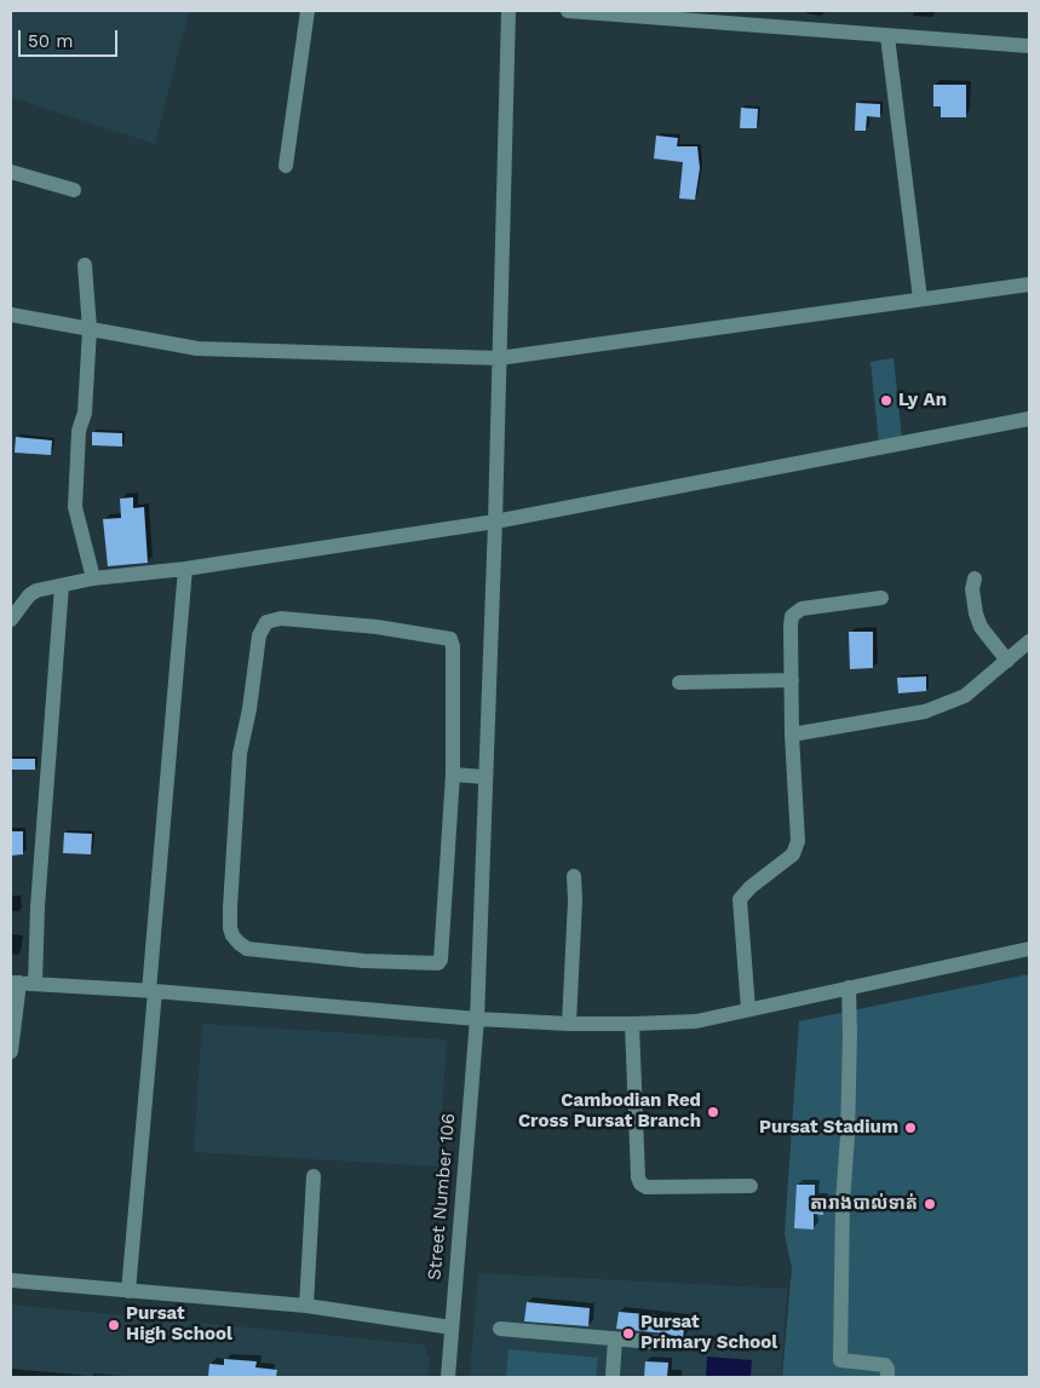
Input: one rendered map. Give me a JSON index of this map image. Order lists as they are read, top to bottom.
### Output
{
  "streets": {
    "street": ["Street Number 106"]
  },
  "places": [
    "Ly An",
    "Cambodian Red Cross Pursat Branch",
    "Pursat Stadium",
    "តារាងបាល់ទាត់",
    "Pursat High School",
    "Pursat Primary School"
  ],
  "scale_bar": "50 m"
}
